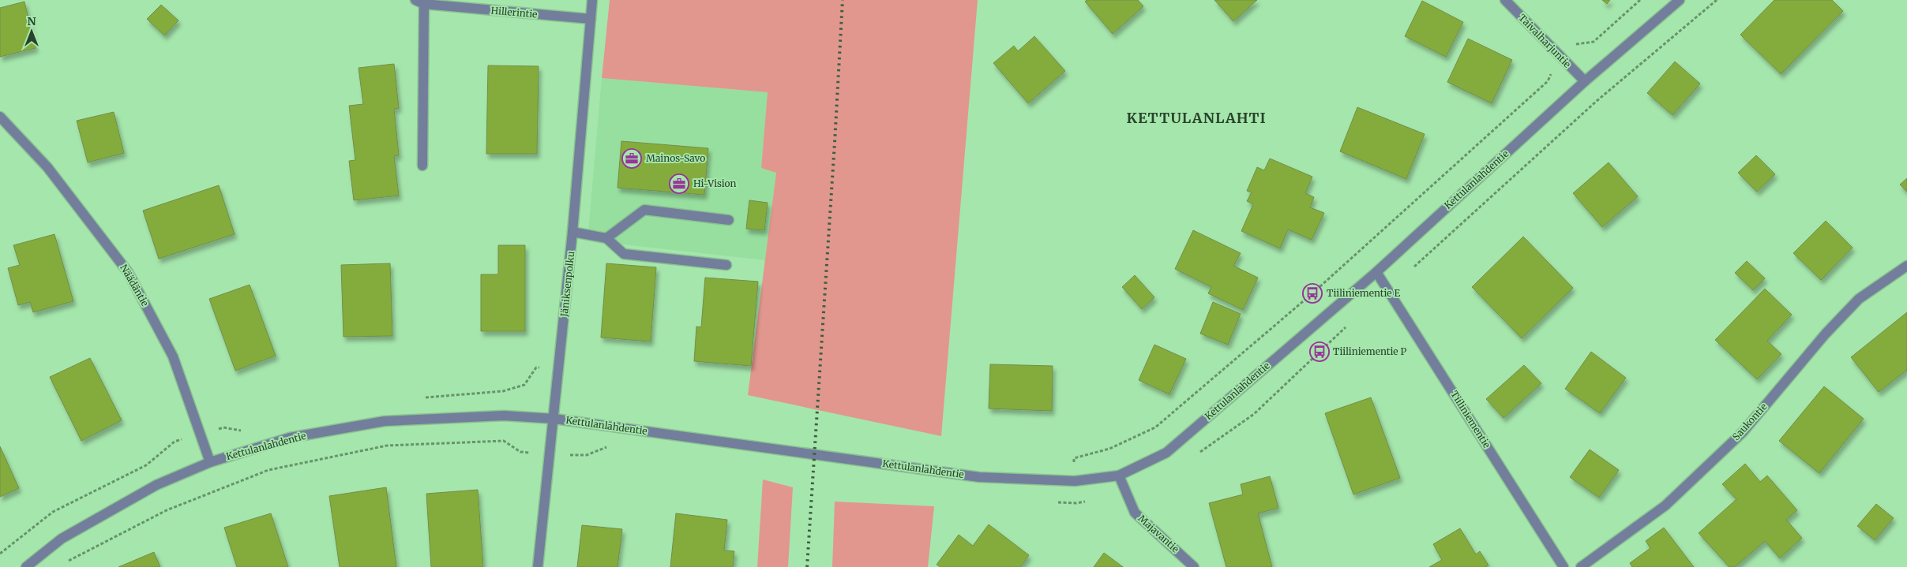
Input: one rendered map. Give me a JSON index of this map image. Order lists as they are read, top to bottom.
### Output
{
  "streets": {
    "street": [
      "Hillerintie",
      "Taivalharjuntie",
      "Kettulanlahdentie",
      "Jäniksenpolku",
      "Näädäntie",
      "Tiiliniementie",
      "Saukontie",
      "Majavantie"
    ]
  },
  "crossings": [
    ["Hillerintie", "Jäniksenpolku"],
    ["Taivalharjuntie", "Kettulanlahdentie"],
    ["Kettulanlahdentie", "Jäniksenpolku"],
    ["Kettulanlahdentie", "Näädäntie"],
    ["Kettulanlahdentie", "Tiiliniementie"],
    ["Kettulanlahdentie", "Majavantie"]
  ],
  "districts": ["KETTULANLAHTI"],
  "places": {
    "office": ["Mainos-Savo", "Hi-Vision"],
    "bus stop": ["Tiiliniementie E", "Tiiliniementie P"]
  },
  "north": "top"
}
